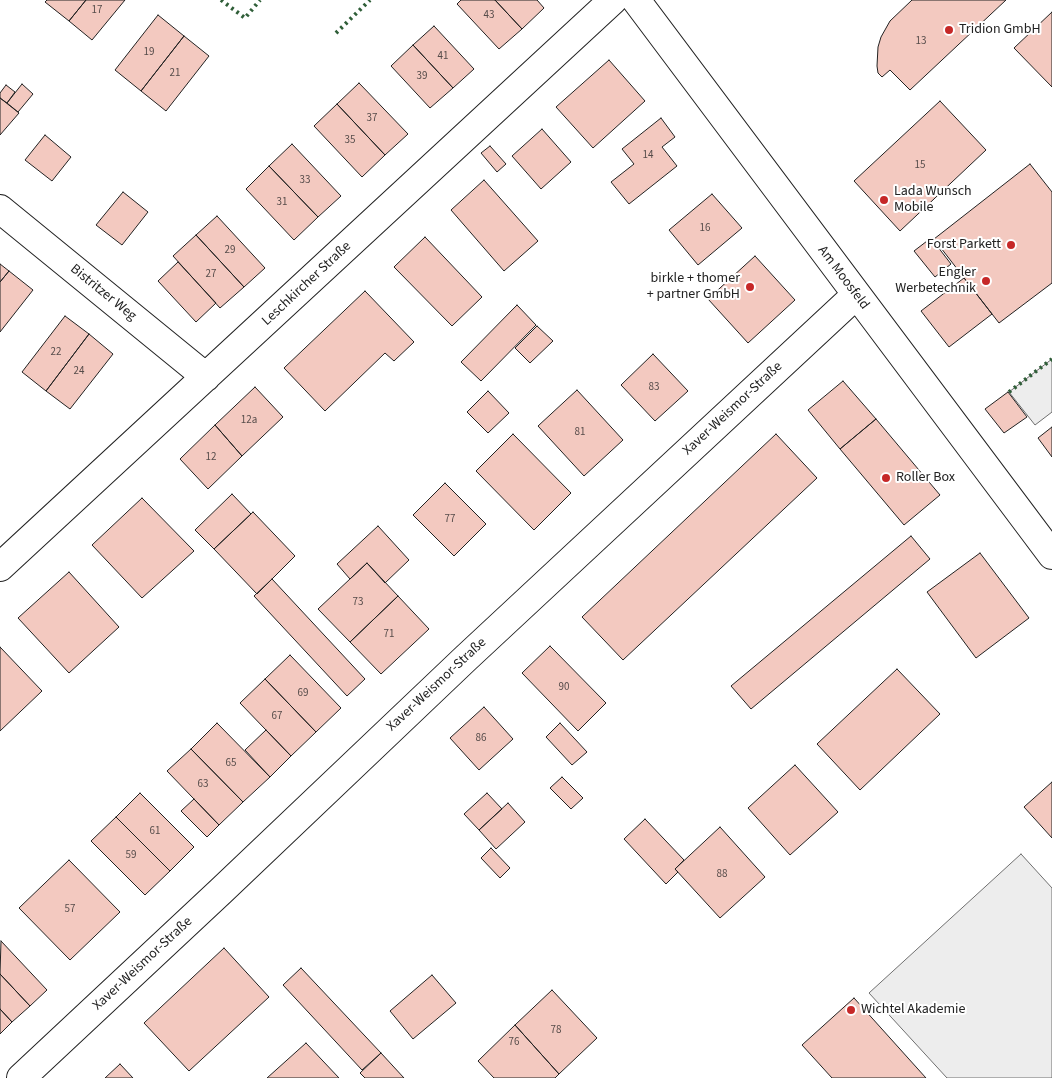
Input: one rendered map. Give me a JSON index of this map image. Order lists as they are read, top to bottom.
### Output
{
  "streets": {
    "street": [
      "Am Moosfeld",
      "Leschkircher Straße",
      "Bistritzer Weg",
      "Xaver-Weismor-Straße"
    ]
  },
  "crossings": [
    ["Am Moosfeld", "Xaver-Weismor-Straße"],
    ["Leschkircher Straße", "Bistritzer Weg"]
  ],
  "places": [
    "Tridion GmbH",
    "Lada Wunsch Mobile",
    "Forst Parkett",
    "Engler Werbetechnik",
    "birkle + thomer + partner GmbH",
    "Roller Box",
    "Wichtel Akademie"
  ],
  "house_numbers": [
    "17",
    "43",
    "13",
    "19",
    "41",
    "21",
    "39",
    "37",
    "35",
    "14",
    "15",
    "33",
    "31",
    "16",
    "29",
    "27",
    "22",
    "24",
    "83",
    "12a",
    "81",
    "12",
    "77",
    "73",
    "71",
    "90",
    "69",
    "67",
    "86",
    "65",
    "63",
    "61",
    "59",
    "88",
    "57",
    "78",
    "76"
  ]
}
